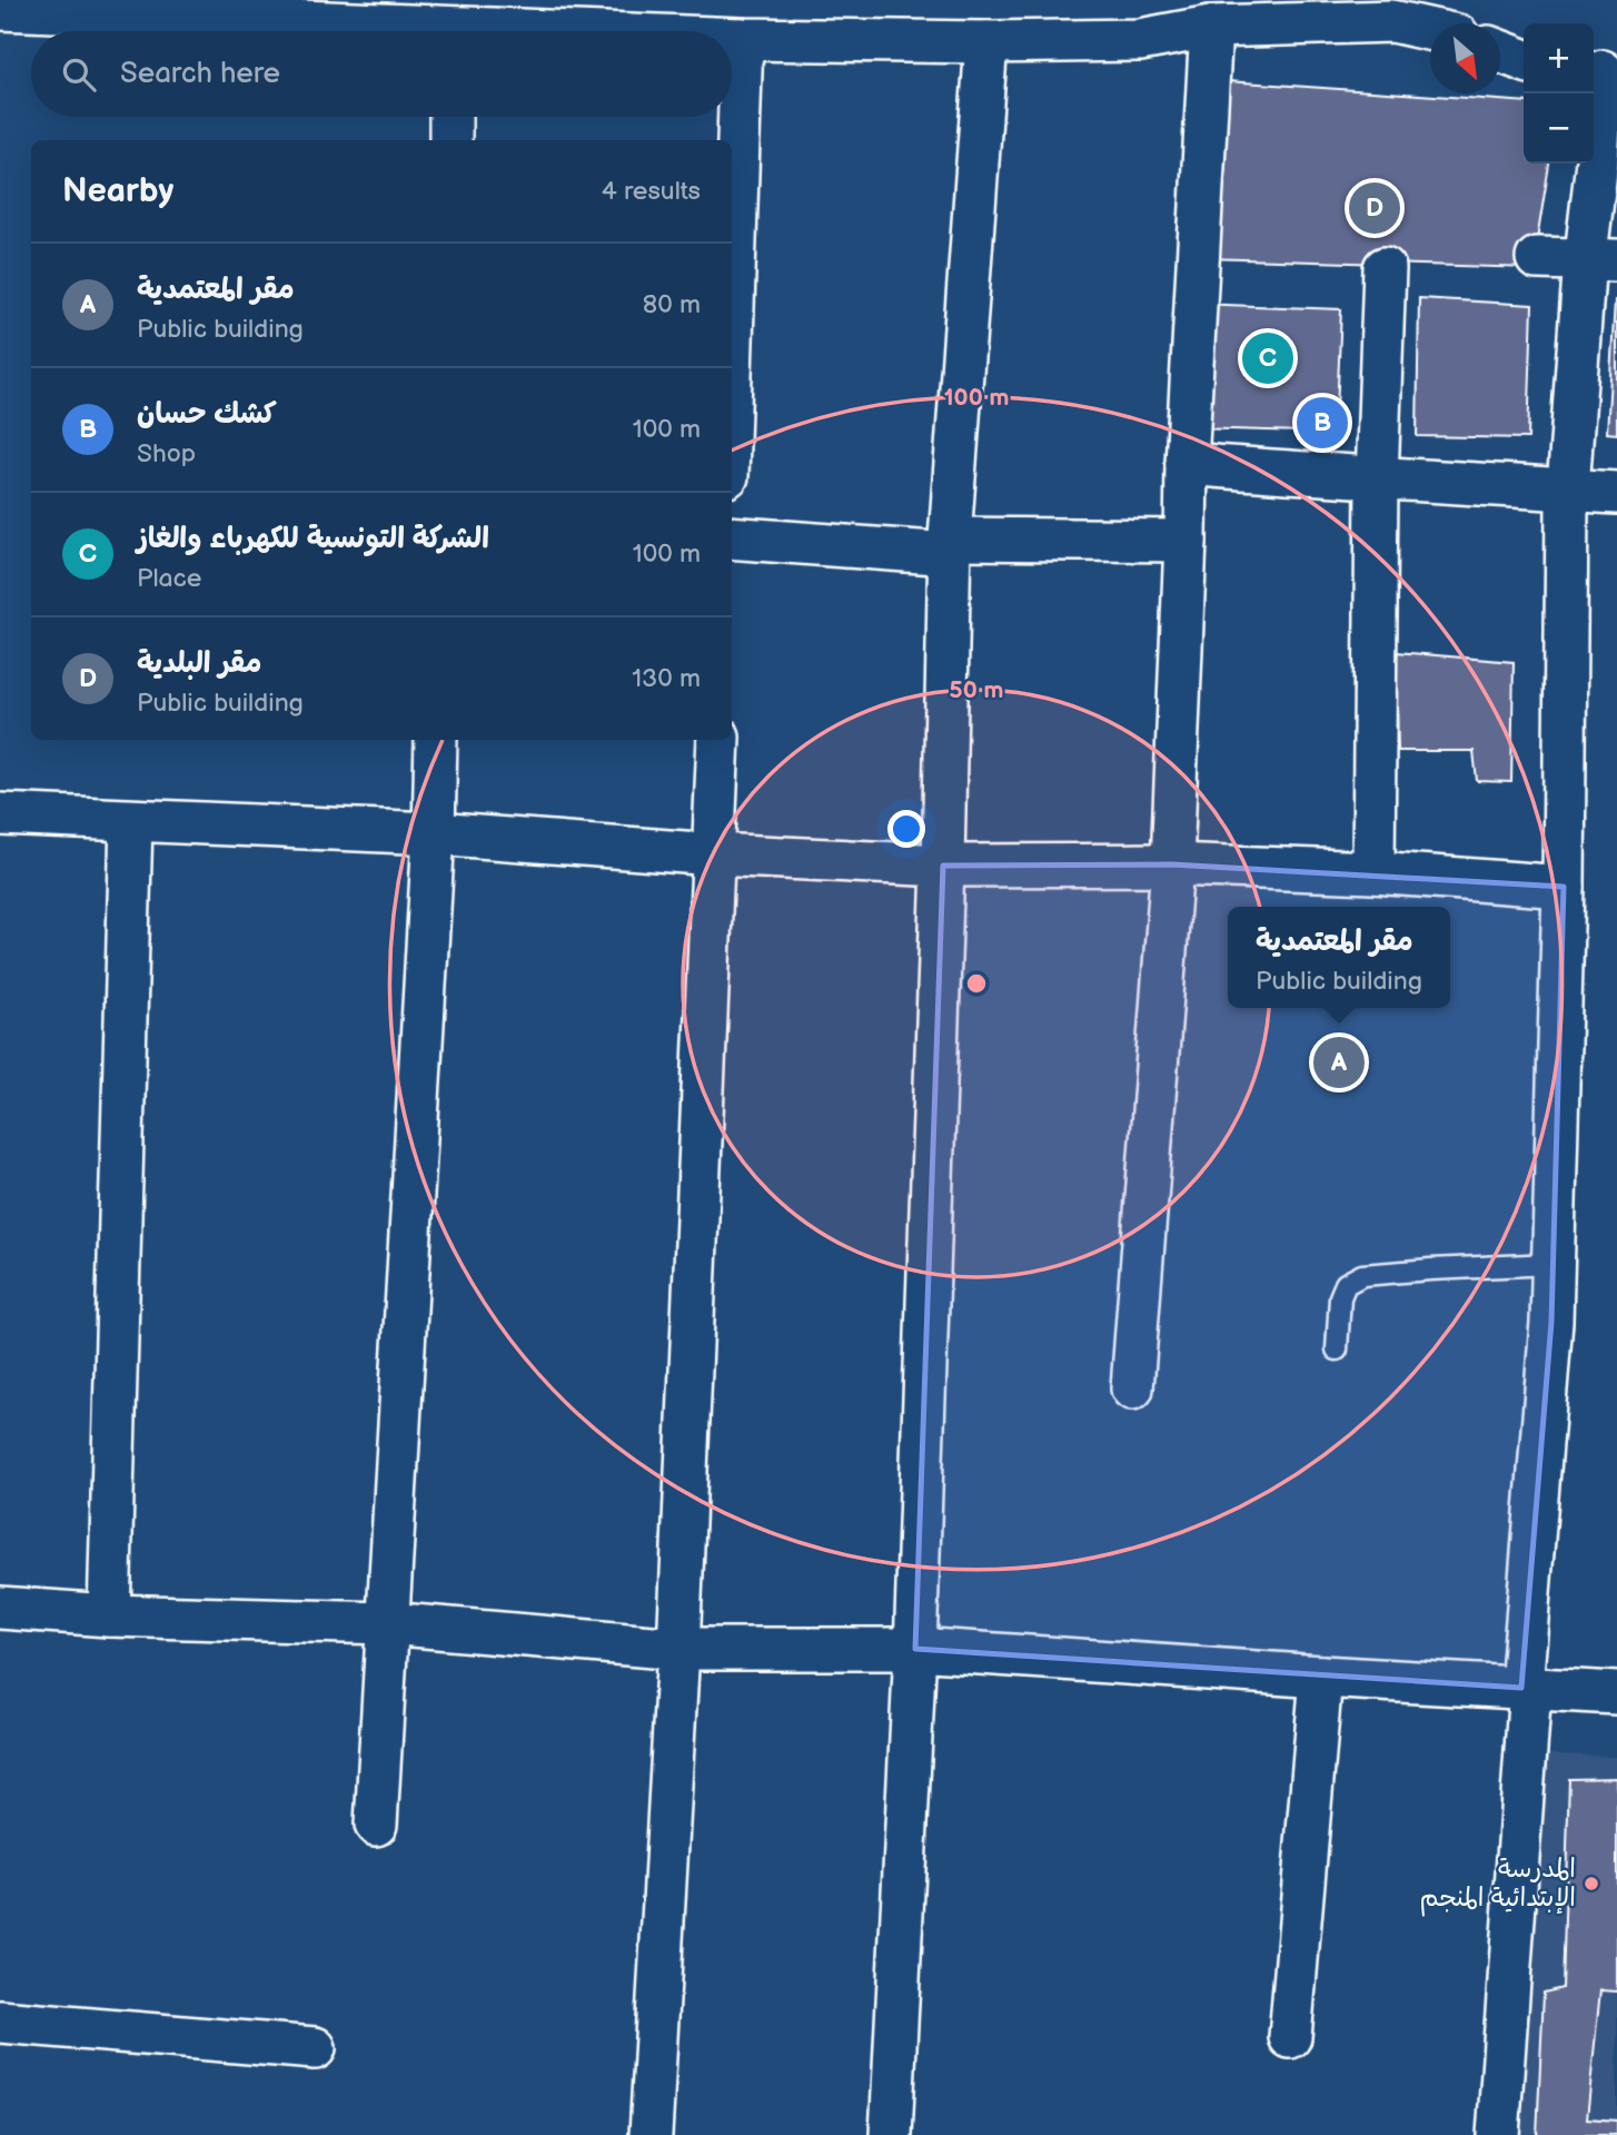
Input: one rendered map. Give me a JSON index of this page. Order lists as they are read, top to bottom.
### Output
{
  "places": ["المدرسة الإبتدائية المنجم"],
  "north": "bottom right",
  "page": {
    "map_buttons": ["+", "−"],
    "search": "Search here",
    "heading": ["Nearby", "4 results"],
    "pins": [
      "D",
      "C",
      "B",
      "A"
    ],
    "list": [
      {
        "mark": "A",
        "name": "مقر المعتمدية",
        "note": "Public building",
        "value": "80 m"
      },
      {
        "mark": "B",
        "name": "كشك حسان",
        "note": "Shop",
        "value": "100 m"
      },
      {
        "mark": "C",
        "name": "الشركة التونسية للكهرباء والغاز",
        "note": "Place",
        "value": "100 m"
      },
      {
        "mark": "D",
        "name": "مقر البلدية",
        "note": "Public building",
        "value": "130 m"
      }
    ],
    "popup": ["مقر المعتمدية", "Public building"]
  },
  "rings": ["100 m", "50 m"]
}
